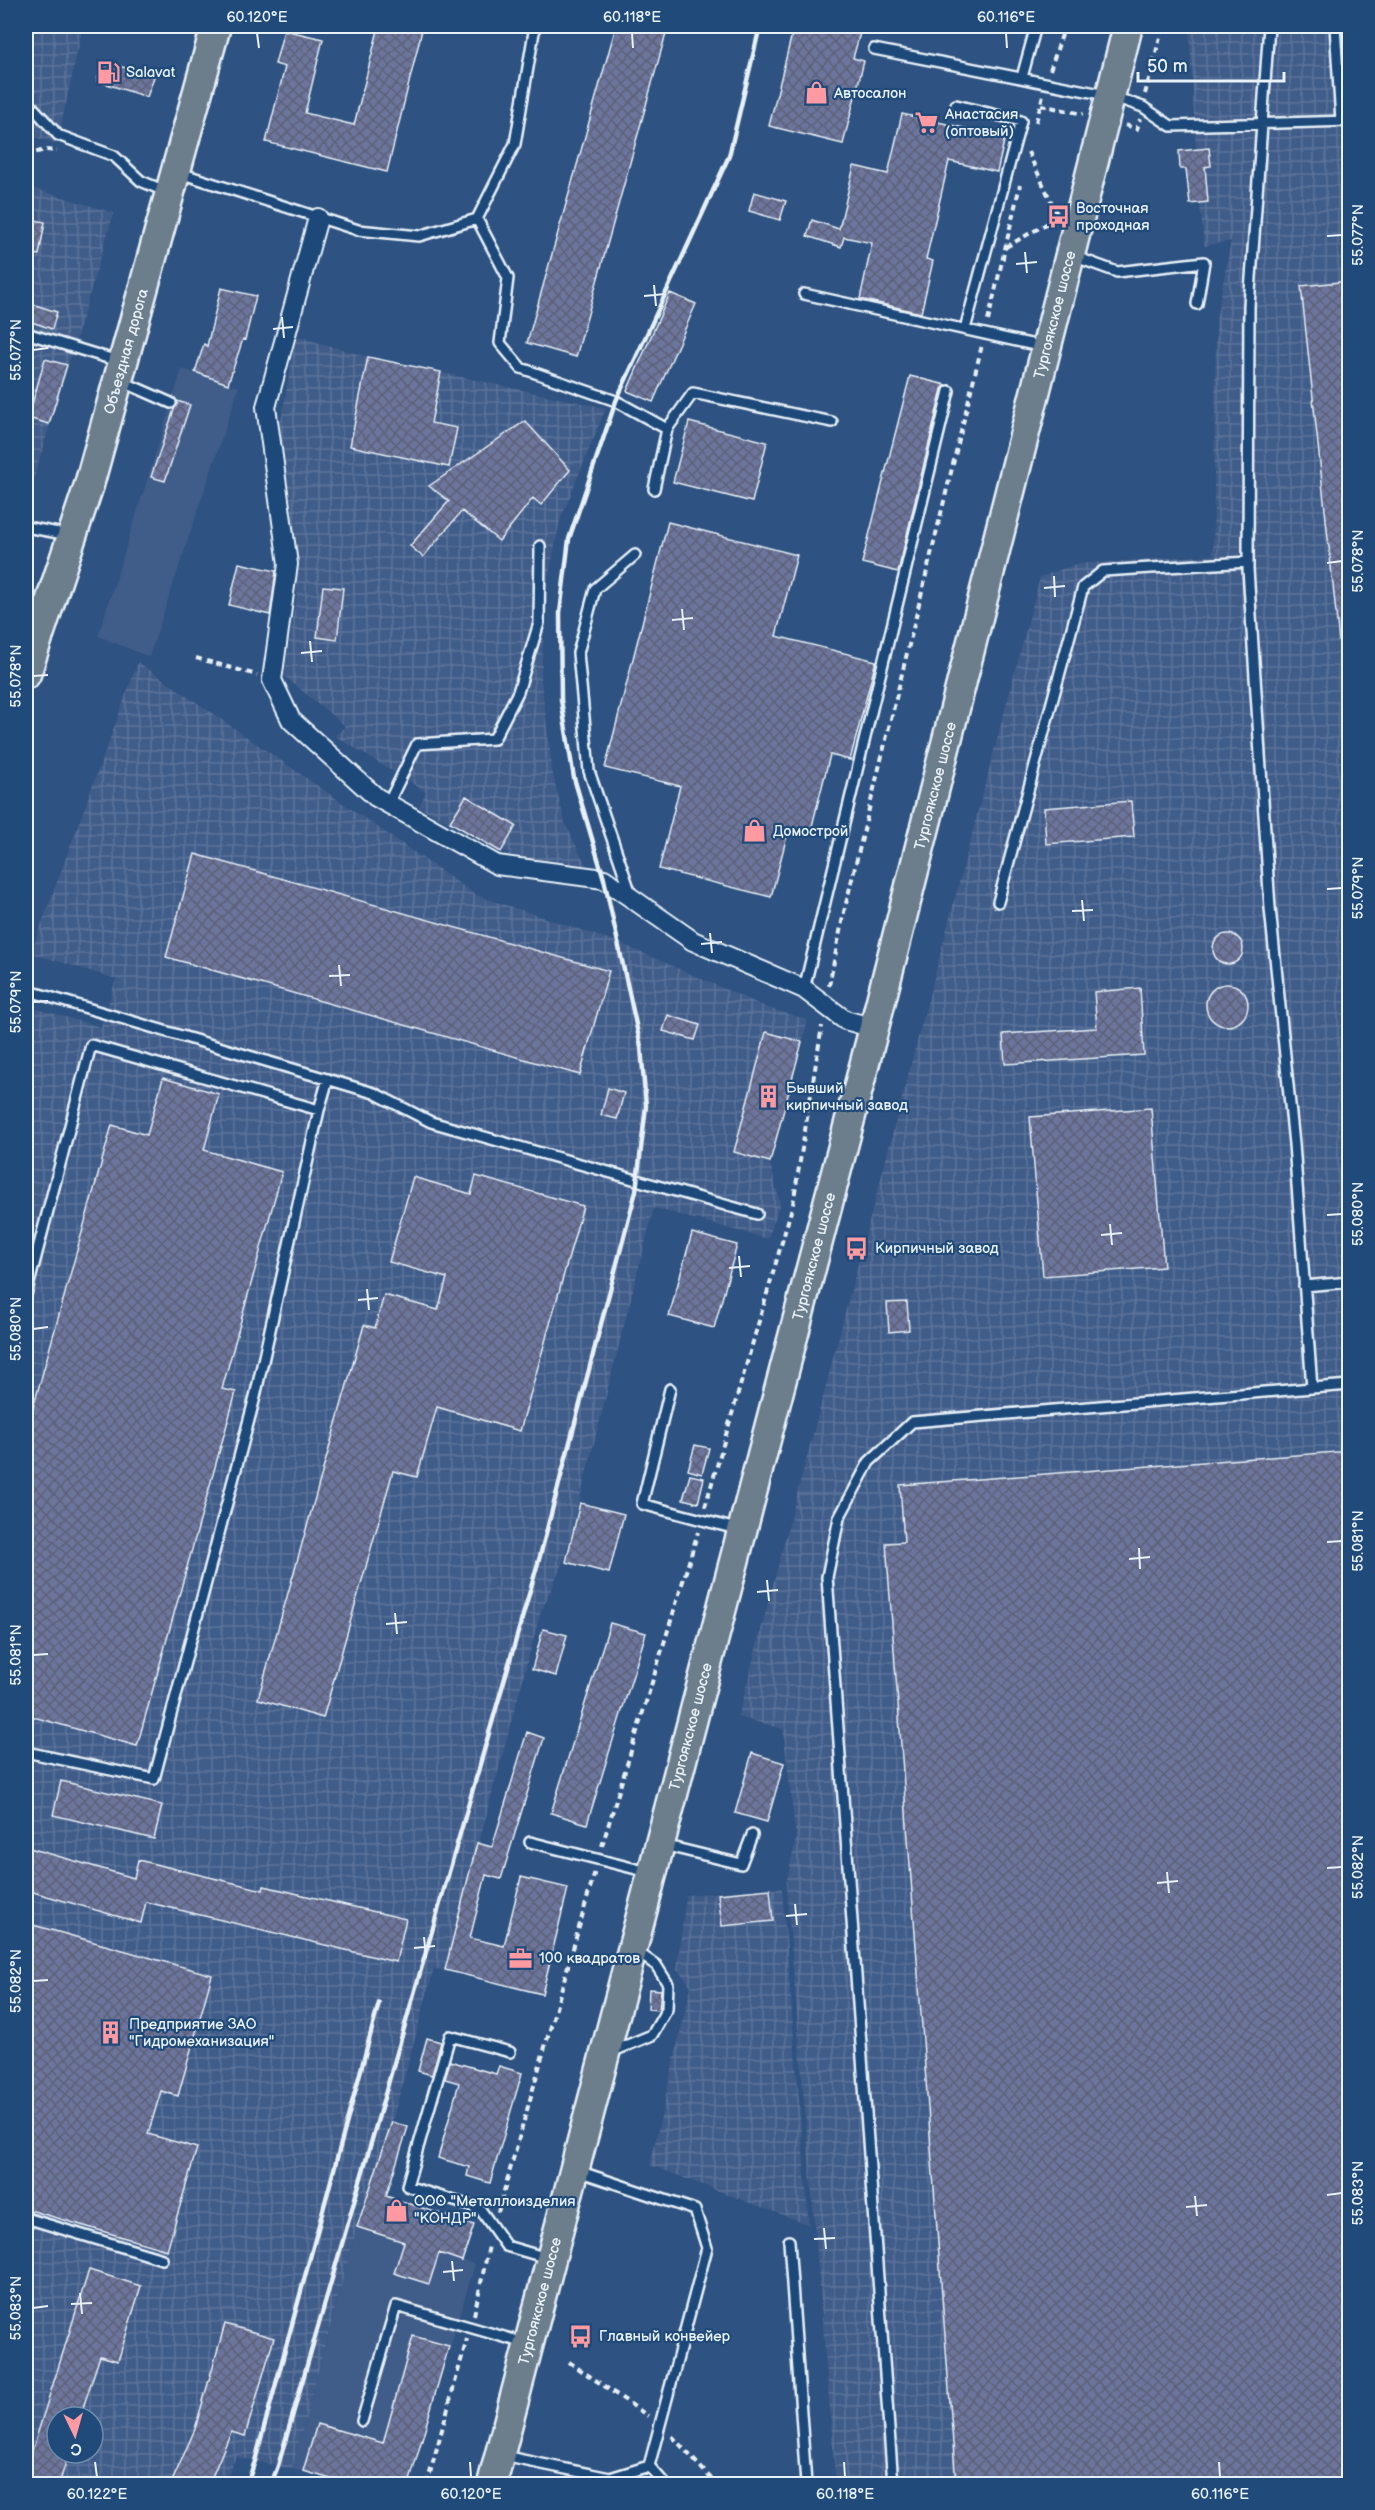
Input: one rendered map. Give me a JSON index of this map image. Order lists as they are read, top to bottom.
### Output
{
  "streets": {
    "main road": ["Тургоякское шоссе", "Объездная дорога"]
  },
  "places": {
    "fuel station": ["Salavat"],
    "shop": ["Автосалон", "Домострой", "ООО \"Металлоизделия \"КОНДР\""],
    "supermarket": ["Анастасия (оптовый)"],
    "bus stop": ["Восточная проходная", "Кирпичный завод", "Главный конвейер"],
    "building": ["Бывший кирпичный завод", "Предприятие ЗАО \"Гидромеханизация\""],
    "office": ["100 квадратов"]
  },
  "scale_bar": "50 m",
  "north": "bottom",
  "coordinates": [
    "60.120°E",
    "60.118°E",
    "60.116°E",
    "55.077°N",
    "55.078°N",
    "55.079°N",
    "55.080°N",
    "55.081°N",
    "55.082°N",
    "55.083°N",
    "60.122°E"
  ]
}
